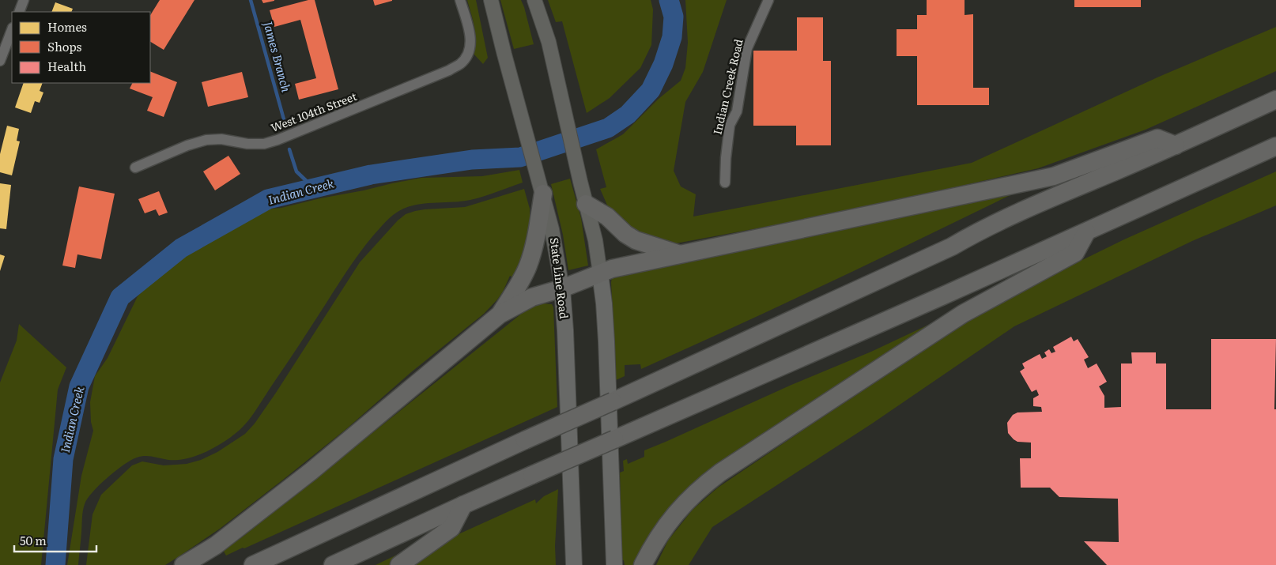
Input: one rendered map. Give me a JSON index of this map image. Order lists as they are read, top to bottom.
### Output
{
  "streets": {
    "main road": ["State Line Road"],
    "street": ["Indian Creek Road", "West 104th Street"]
  },
  "water": ["James Branch", "Indian Creek"],
  "legend": ["Homes", "Shops", "Health"],
  "scale_bar": "50 m"
}
